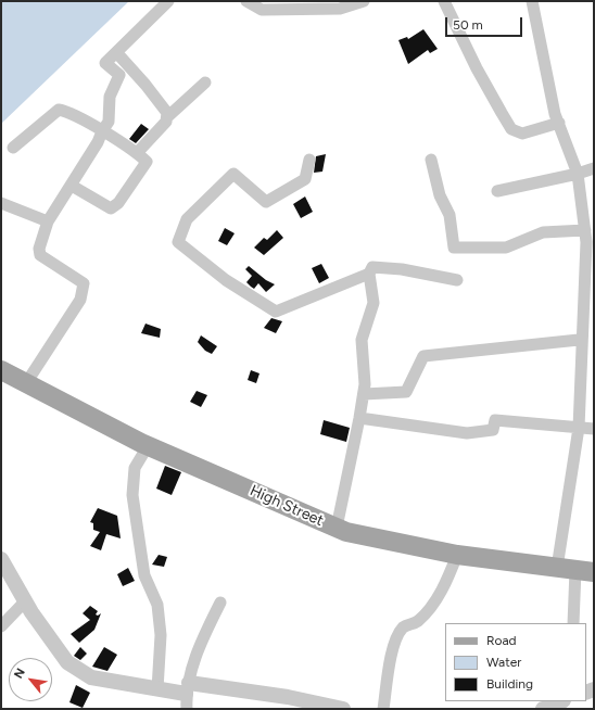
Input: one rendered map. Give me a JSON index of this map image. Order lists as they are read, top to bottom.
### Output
{
  "streets": {
    "main road": ["High Street"]
  },
  "legend": ["Road", "Water", "Building"],
  "scale_bar": "50 m",
  "north": "top left"
}
